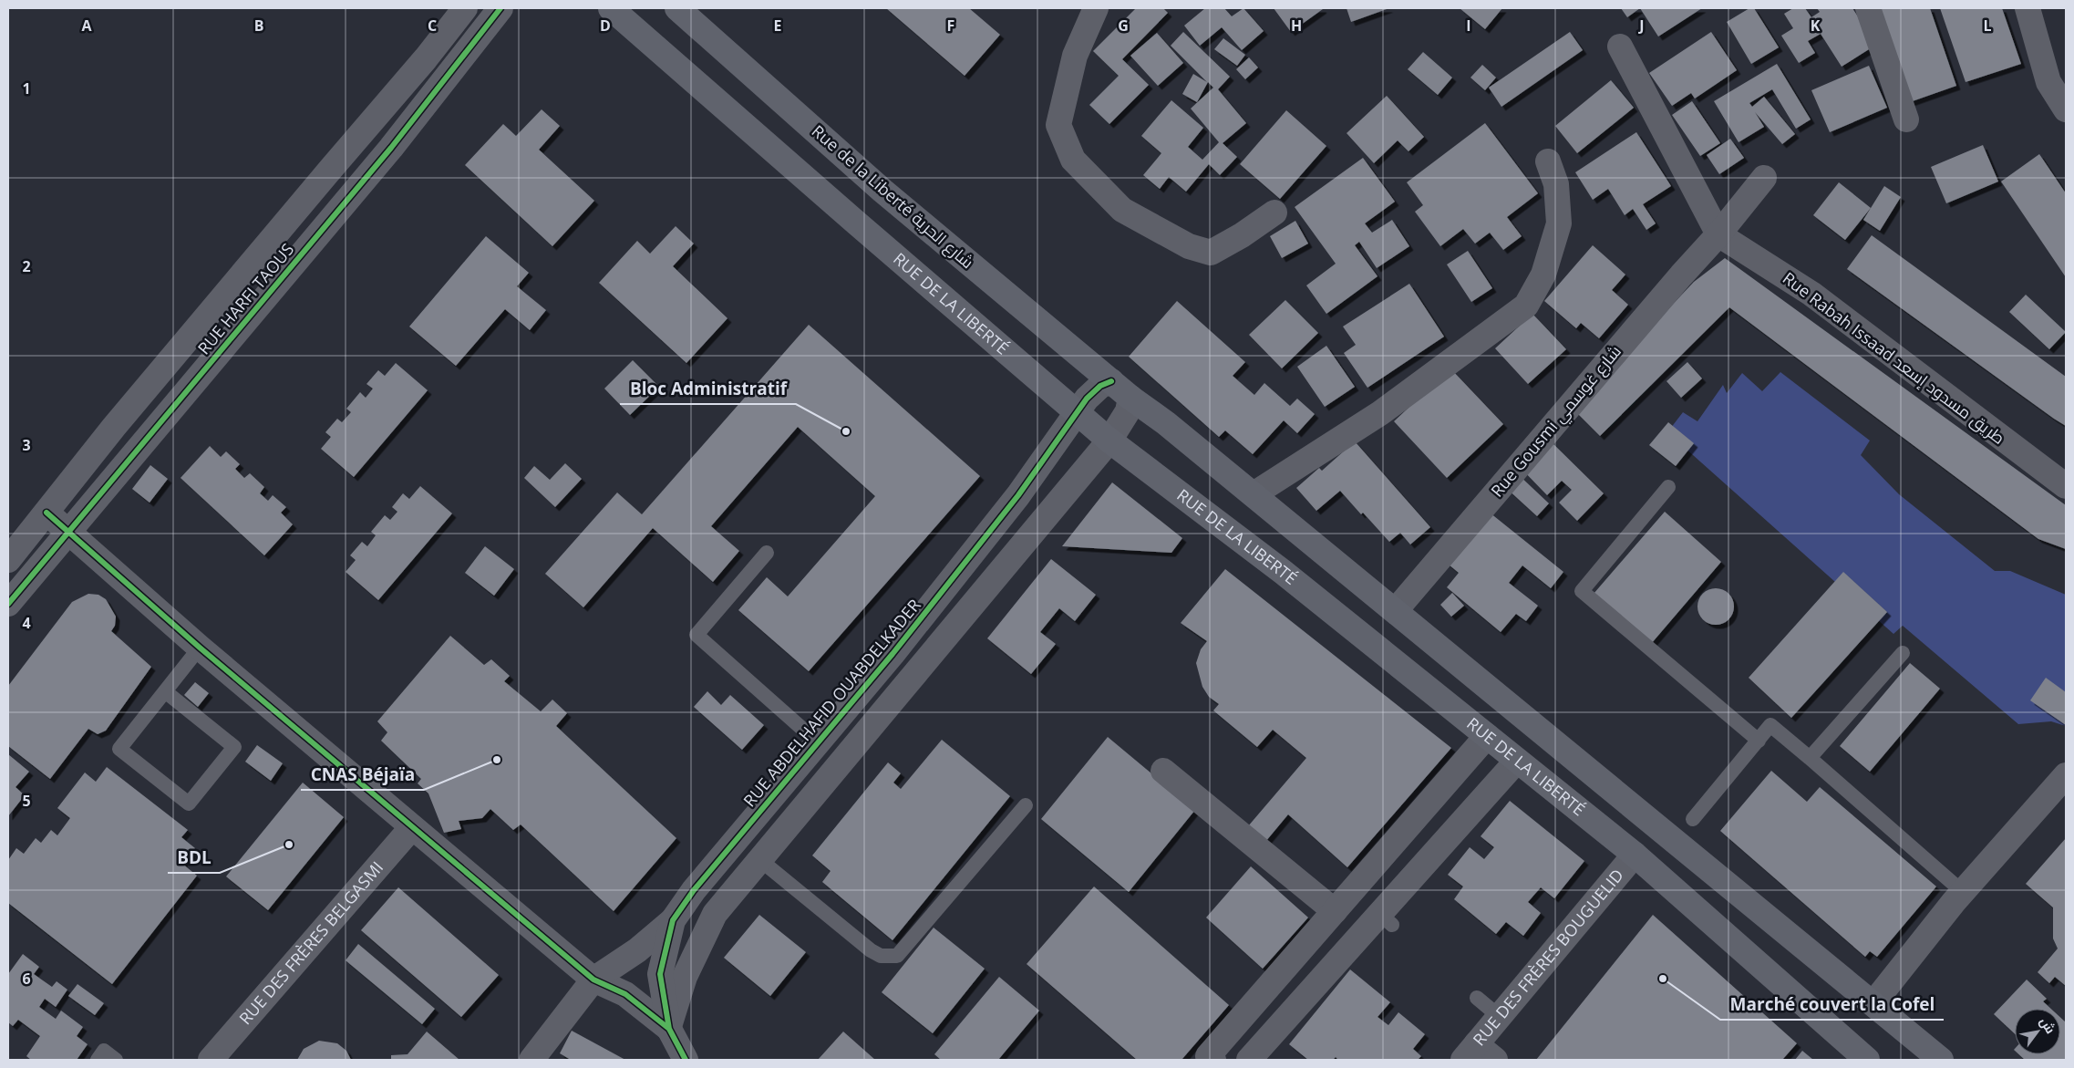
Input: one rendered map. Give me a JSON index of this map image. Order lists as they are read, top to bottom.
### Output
{
  "streets": {
    "main road": ["Rue de la Liberté شارع الحرية", "RUE DE LA LIBERTÉ"],
    "street": [
      "RUE HARFI TAOUS",
      "Rue Rabah Issaad طريق مسدود إسعد",
      "Rue Gousmi شارع غوسمي",
      "RUE ABDELHAFID OUABDELKADER",
      "RUE DES FRÈRES BELGASMI",
      "RUE DES FRÈRES BOUGUELID"
    ]
  },
  "crossings": [
    ["Rue de la Liberté شارع الحرية", "RUE ABDELHAFID OUABDELKADER"],
    ["RUE DE LA LIBERTÉ", "RUE ABDELHAFID OUABDELKADER"],
    ["RUE DE LA LIBERTÉ", "RUE DES FRÈRES BOUGUELID"],
    ["Rue Rabah Issaad طريق مسدود إسعد", "Rue Gousmi شارع غوسمي"]
  ],
  "places": [
    "Bloc Administratif",
    "CNAS Béjaïa",
    "BDL",
    "Marché couvert la Cofel"
  ],
  "north": "top right",
  "grid": {
    "columns": [
      "A",
      "B",
      "C",
      "D",
      "E",
      "F",
      "G",
      "H",
      "I",
      "J",
      "K",
      "L"
    ],
    "rows": [
      "1",
      "2",
      "3",
      "4",
      "5",
      "6"
    ]
  }
}
